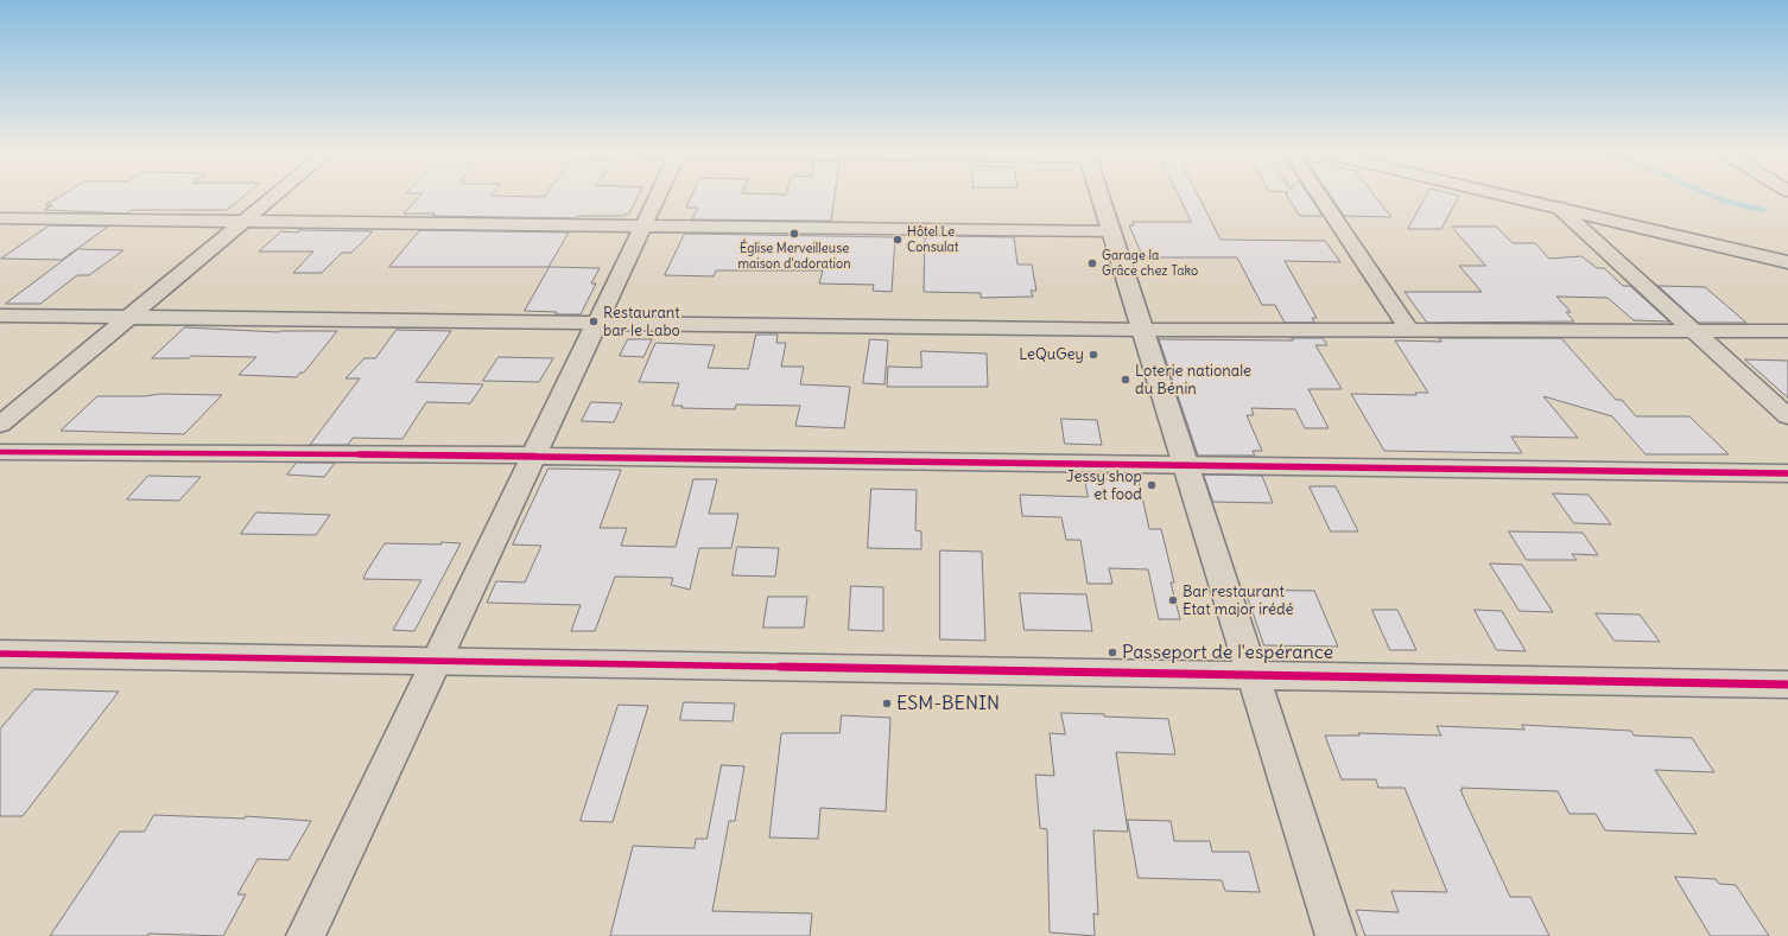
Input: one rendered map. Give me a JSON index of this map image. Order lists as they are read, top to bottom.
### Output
{
  "places": [
    "Église Merveilleuse maison d'adoration",
    "Hôtel Le Consulat",
    "Garage la Grâce chez Tako",
    "Restaurant bar le Labo",
    "LeQuGey",
    "Loterie nationale du Bénin",
    "Jessy shop et food",
    "Bar restaurant Etat major irédé",
    "Passeport de l'espérance",
    "ESM-BENIN"
  ]
}
